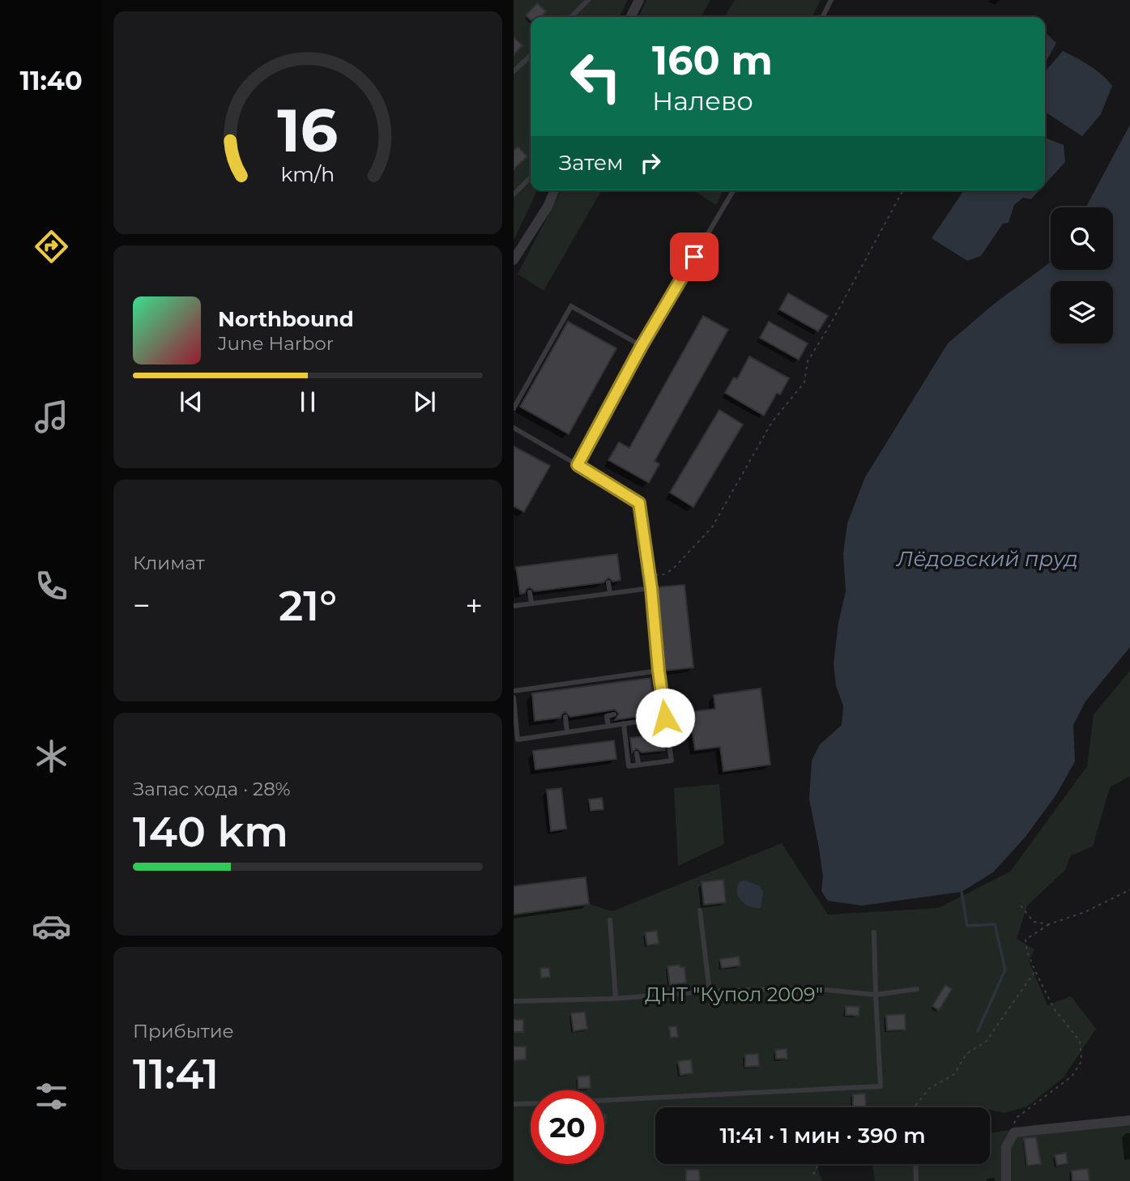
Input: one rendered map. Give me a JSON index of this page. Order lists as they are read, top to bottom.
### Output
{
  "water": ["Лёдовский пруд"],
  "parks": ["ДНТ \"Купол 2009\""],
  "page": {
    "tabs": "11:40",
    "turn": ["160 m", "Налево"],
    "then": "Затем",
    "song": ["Northbound", "June Harbor"],
    "tile": [
      "Климат",
      ["Запас хода · 28%", "140 km"],
      ["Прибытие", "11:41"]
    ],
    "heat": ["−", "21°", "+"],
    "limit": "20",
    "trip": "11:41 · 1 мин · 390 m",
    "gauge": ["16", "km/h"]
  }
}
